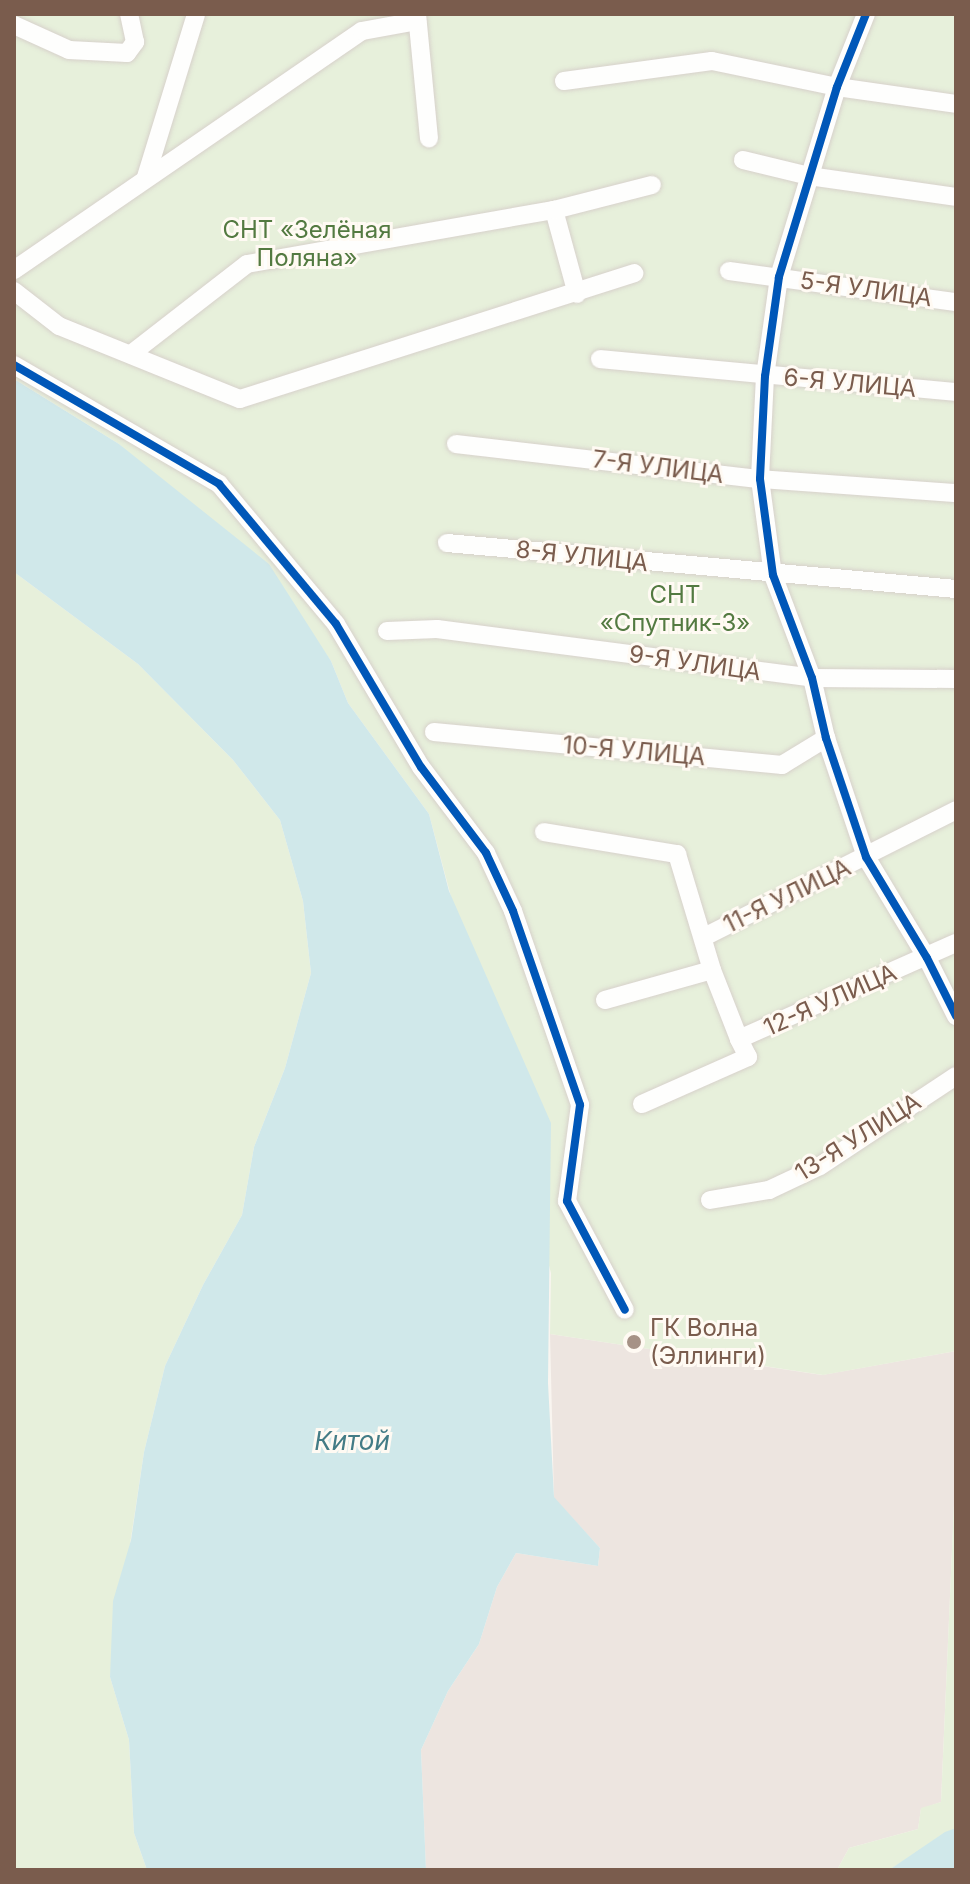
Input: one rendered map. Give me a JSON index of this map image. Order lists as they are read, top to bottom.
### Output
{
  "streets": {
    "street": [
      "5-Я УЛИЦА",
      "6-Я УЛИЦА",
      "7-Я УЛИЦА",
      "8-Я УЛИЦА",
      "9-Я УЛИЦА",
      "10-Я УЛИЦА",
      "11-Я УЛИЦА",
      "12-Я УЛИЦА",
      "13-Я УЛИЦА"
    ]
  },
  "crossings": [
    ["11-Я УЛИЦА", "12-Я УЛИЦА"]
  ],
  "water": ["Китой"],
  "parks": ["СНТ «Зелёная Поляна»", "СНТ «Спутник-3»"],
  "places": ["ГК Волна (Эллинги)"]
}
